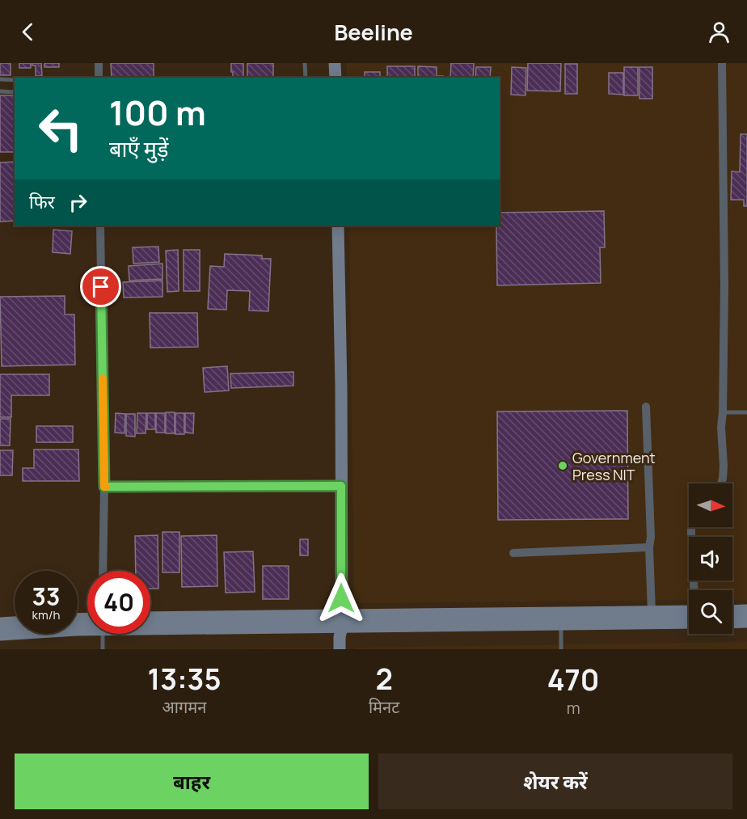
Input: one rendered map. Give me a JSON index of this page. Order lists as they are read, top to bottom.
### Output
{
  "places": ["Government Press NIT"],
  "north": "right",
  "page": {
    "header": "Beeline",
    "turn": ["100 m", "बाएँ मुड़ें"],
    "then": "फिर",
    "speed": "33 km/h",
    "limit": "40",
    "eta": [
      "13:35",
      "आगमन",
      "2",
      "मिनट",
      "470",
      "m"
    ],
    "buttons": ["बाहर", "शेयर करें"]
  }
}
